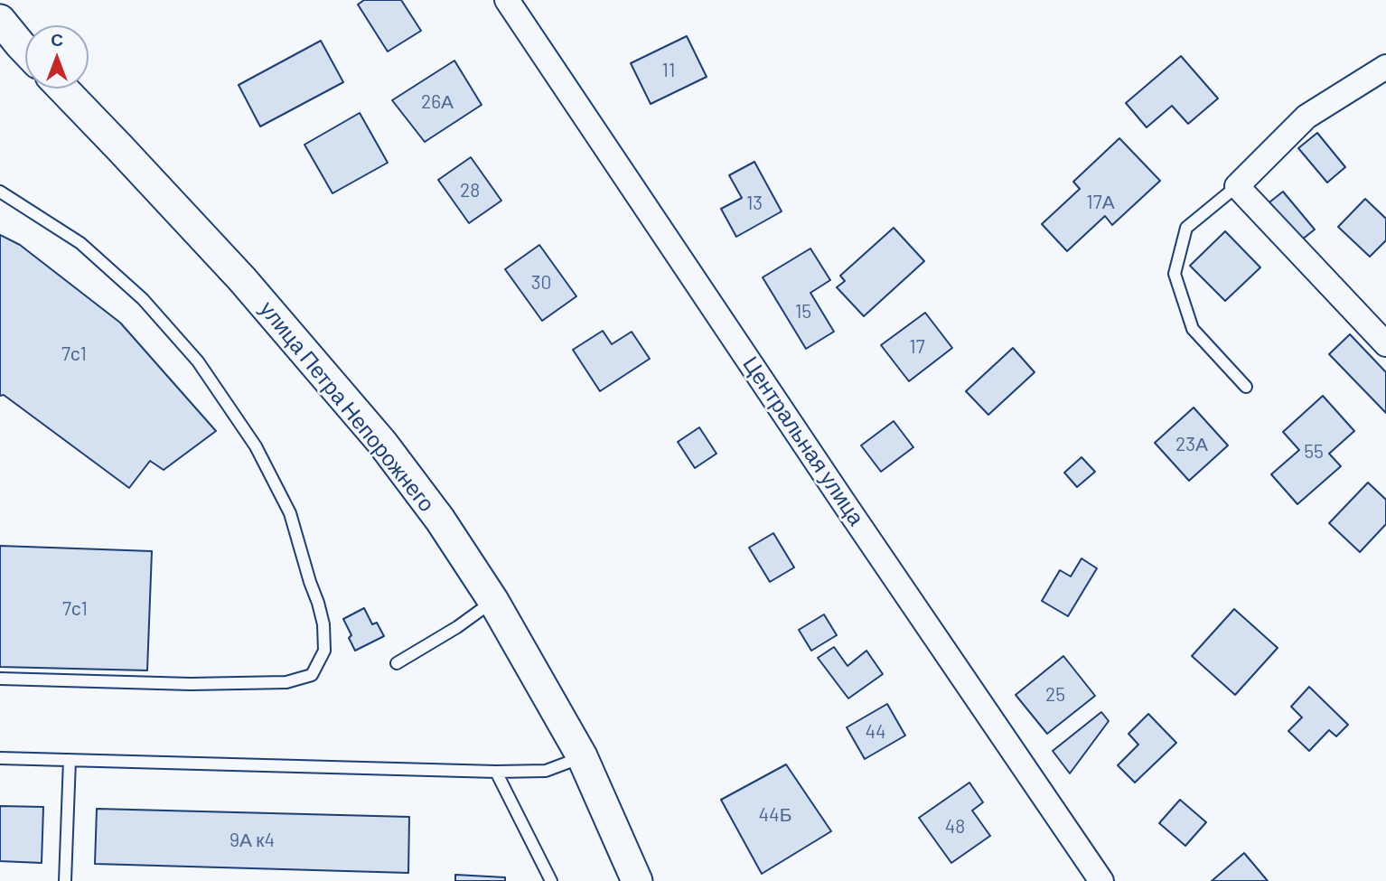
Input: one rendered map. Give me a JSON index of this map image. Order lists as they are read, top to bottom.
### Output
{
  "streets": {
    "street": ["улица Петра Непорожнего", "Центральная улица"]
  },
  "house_numbers": [
    "11",
    "26А",
    "28",
    "17А",
    "13",
    "30",
    "15",
    "17",
    "7с1",
    "23А",
    "55",
    "7с1",
    "25",
    "44",
    "44Б",
    "48",
    "9А к4"
  ],
  "north": "top"
}
